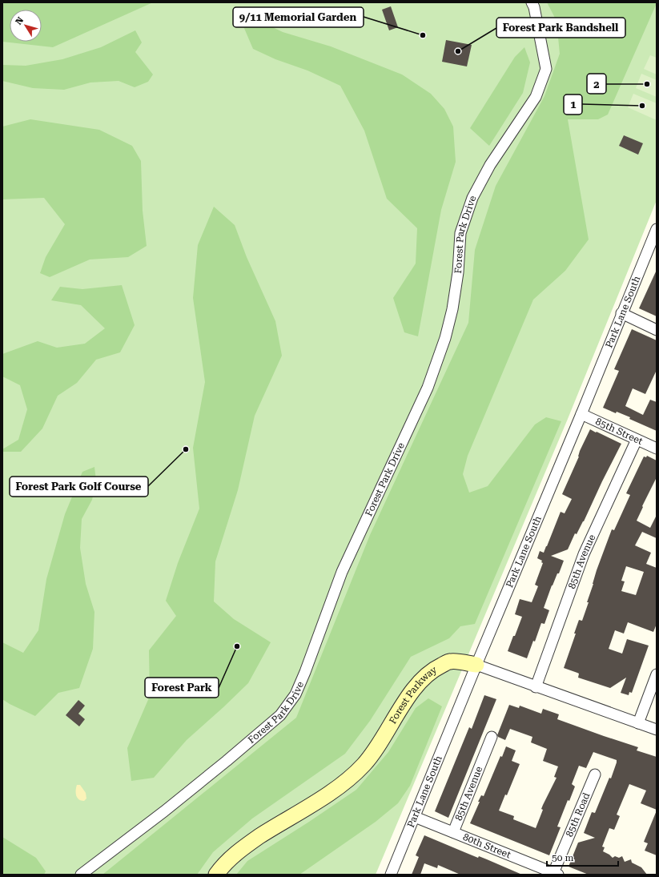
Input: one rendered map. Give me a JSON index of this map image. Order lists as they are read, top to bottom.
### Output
{
  "streets": {
    "street": [
      "Forest Park Drive",
      "Park Lane South",
      "85th Street",
      "85th Avenue",
      "Forest Parkway",
      "85th Road",
      "80th Street"
    ]
  },
  "crossings": [
    ["Park Lane South", "85th Street"],
    ["Park Lane South", "Forest Parkway"],
    ["Park Lane South", "80th Street"],
    ["85th Street", "85th Avenue"],
    ["85th Avenue", "Forest Parkway"],
    ["85th Avenue", "80th Street"],
    ["85th Road", "80th Street"]
  ],
  "places": [
    "9/11 Memorial Garden",
    "Forest Park Bandshell",
    "2",
    "1",
    "Forest Park Golf Course",
    "Forest Park"
  ],
  "scale_bar": "50 m",
  "north": "top left"
}
